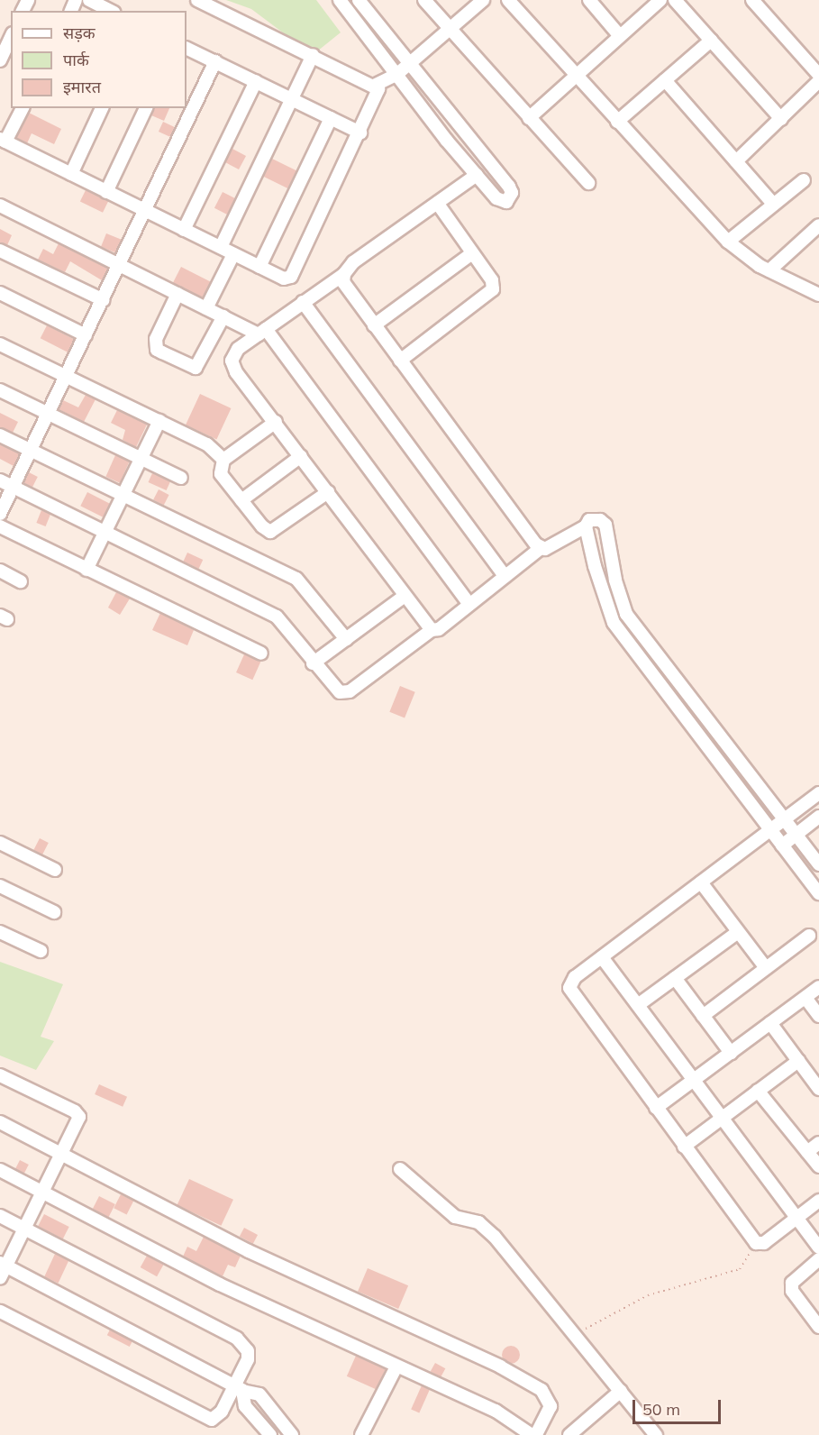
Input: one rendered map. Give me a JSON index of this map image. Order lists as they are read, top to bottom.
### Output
{
  "legend": ["सड़क", "पार्क", "इमारत"],
  "scale_bar": "50 m"
}
